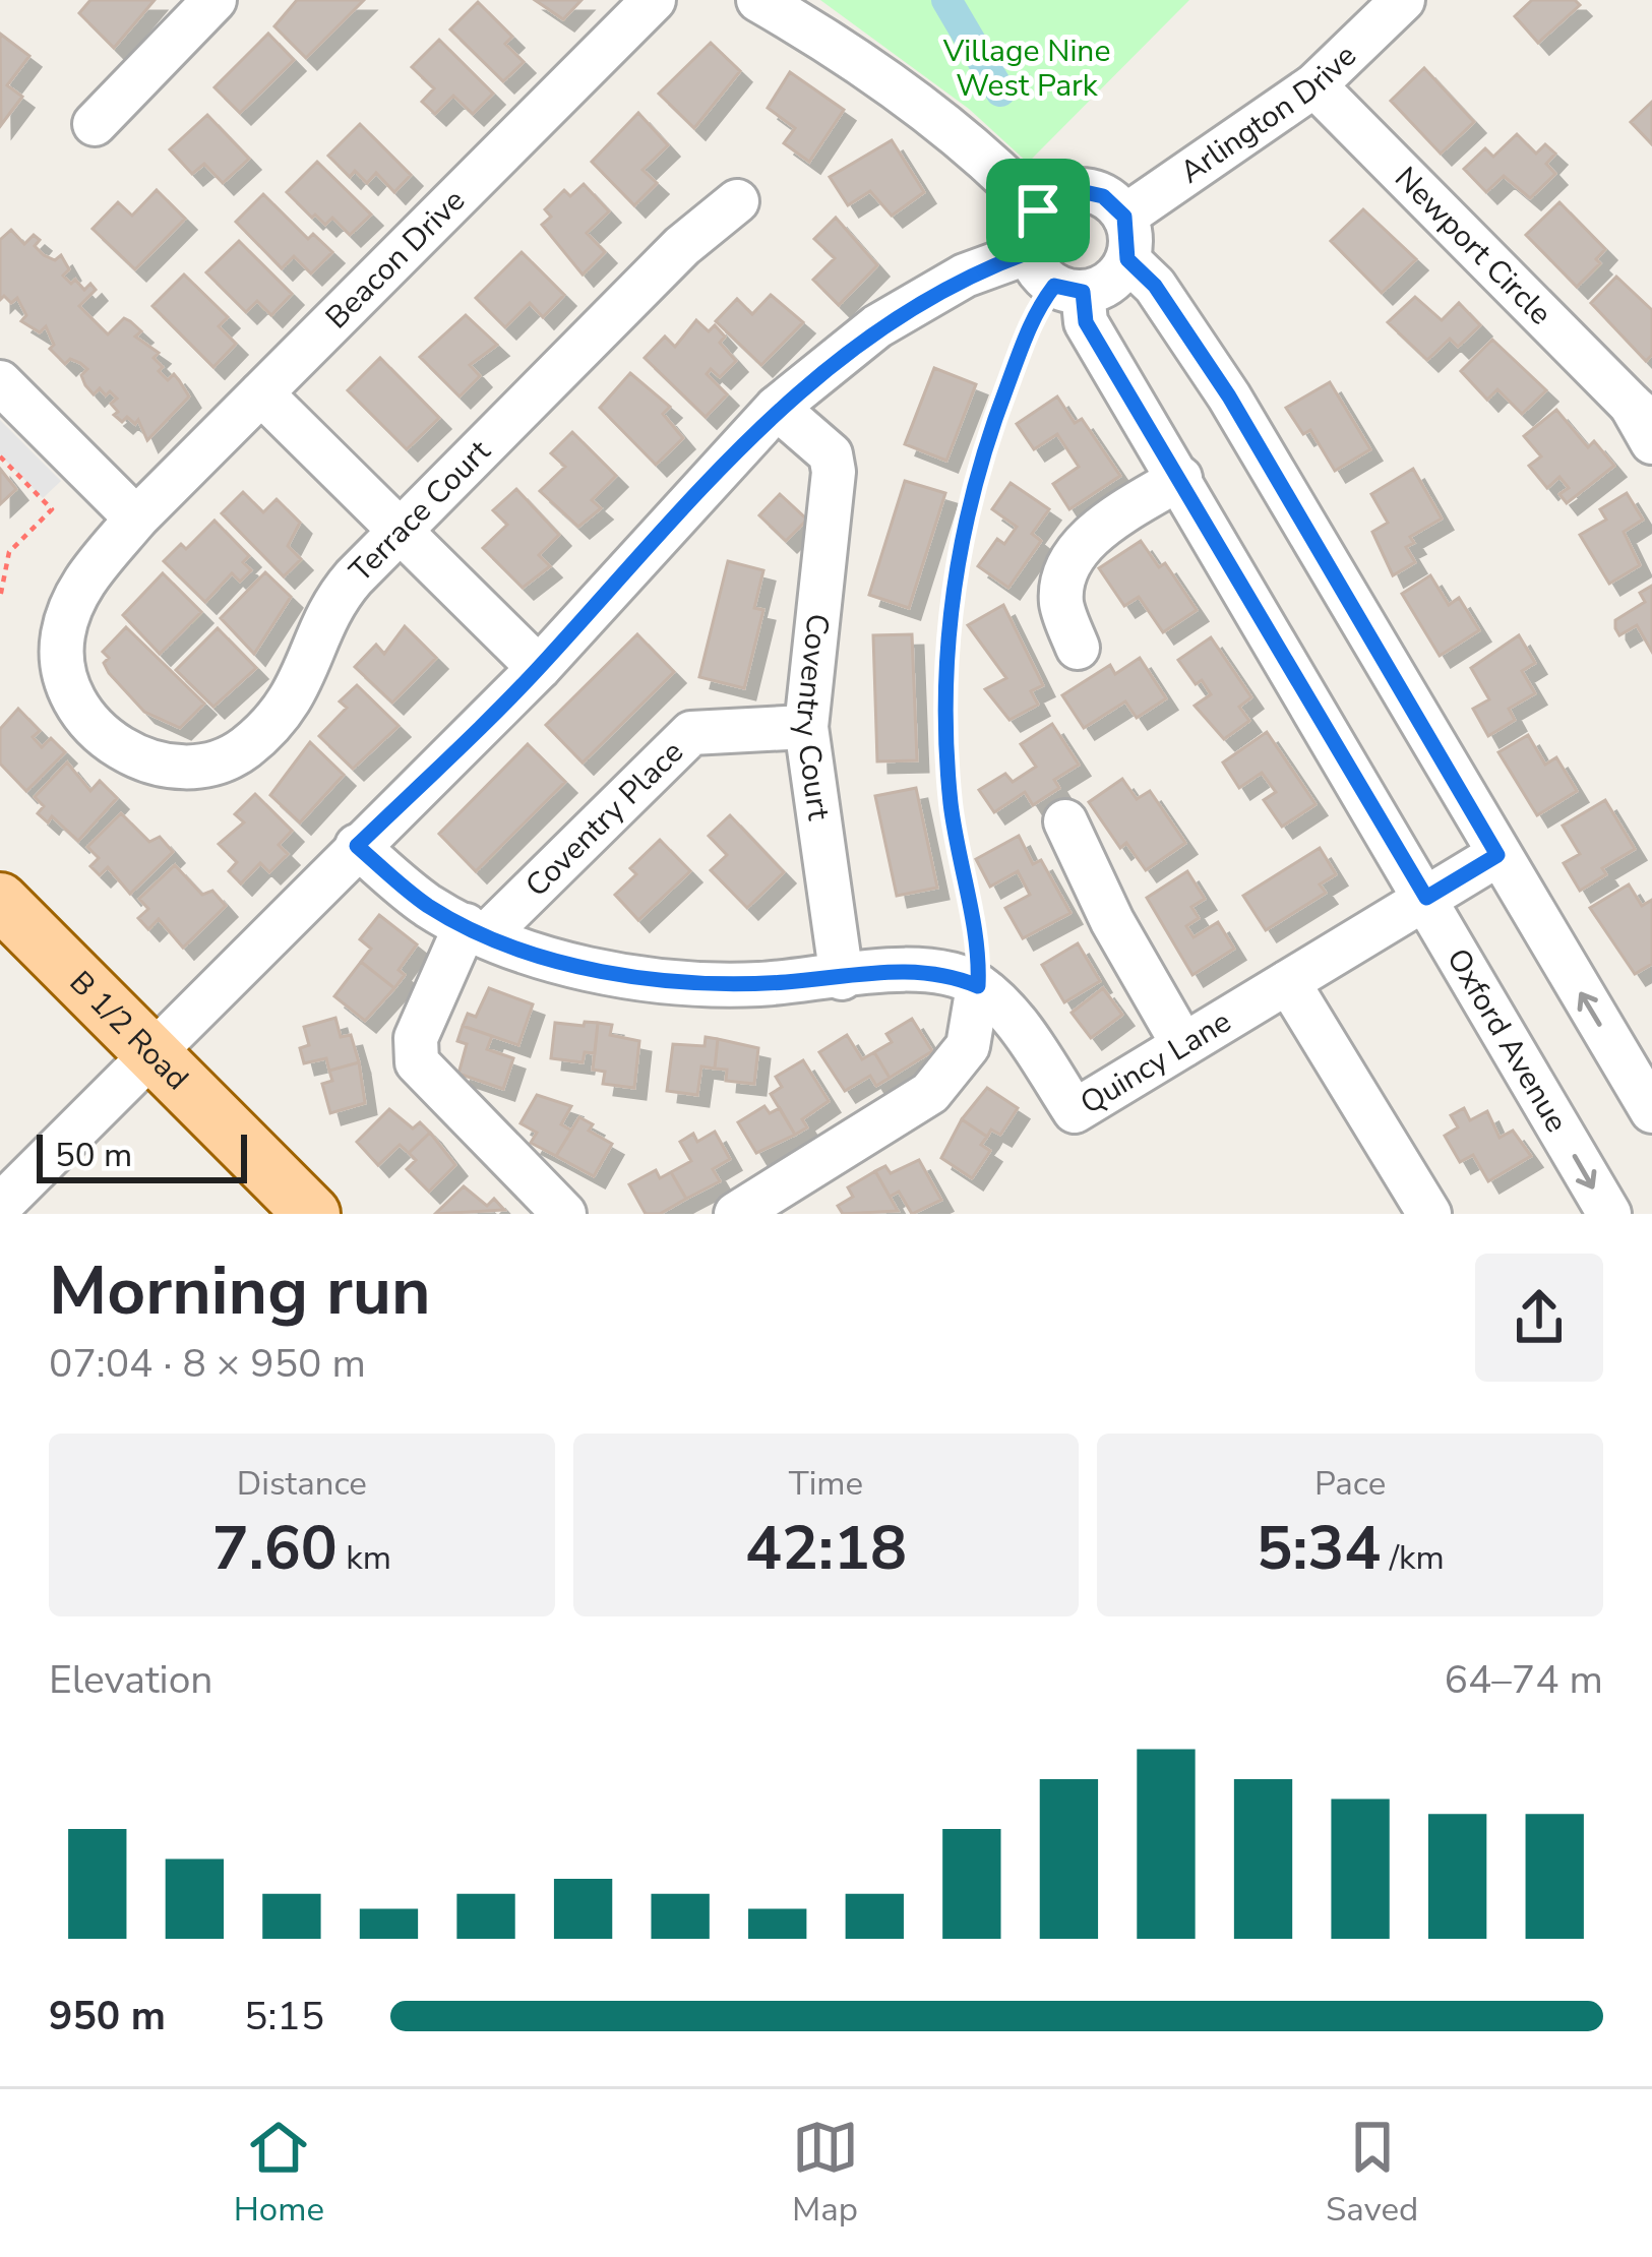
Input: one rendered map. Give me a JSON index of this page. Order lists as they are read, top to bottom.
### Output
{
  "streets": {
    "main road": ["B 1/2 Road"],
    "street": [
      "Arlington Drive",
      "Newport Circle",
      "Beacon Drive",
      "Terrace Court",
      "Coventry Court",
      "Coventry Place",
      "Oxford Avenue",
      "Quincy Lane"
    ]
  },
  "crossings": [
    ["Arlington Drive", "Newport Circle"],
    ["Arlington Drive", "Oxford Avenue"],
    ["Beacon Drive", "Terrace Court"],
    ["Coventry Court", "Coventry Place"],
    ["Coventry Court", "Quincy Lane"],
    ["Coventry Place", "Quincy Lane"],
    ["Oxford Avenue", "Quincy Lane"]
  ],
  "parks": ["Village Nine West Park"],
  "scale_bar": "50 m",
  "page": {
    "scale": "50 m",
    "heading": ["Morning run", "07:04 · 8 × 950 m"],
    "stats": [
      ["Distance", "7.60 km"],
      ["Time", "42:18"],
      ["Pace", "5:34 /km"]
    ],
    "chart": ["Elevation", "64–74 m"],
    "list": [
      {
        "name": "950 m",
        "note": "5:15"
      }
    ],
    "tabs": ["Home", "Map", "Saved"]
  }
}
